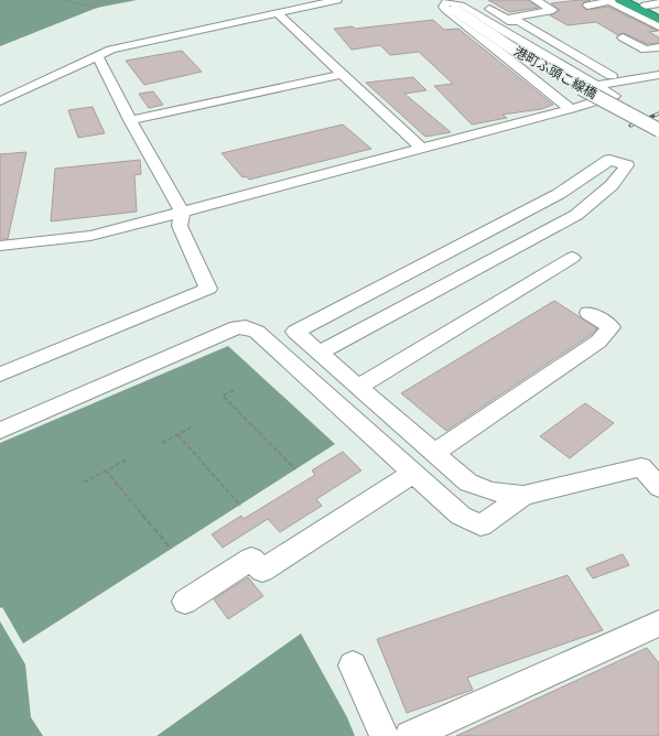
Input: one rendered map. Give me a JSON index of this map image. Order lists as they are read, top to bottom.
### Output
{
  "streets": {
    "street": ["港町ふ頭こ線橋"]
  }
}
